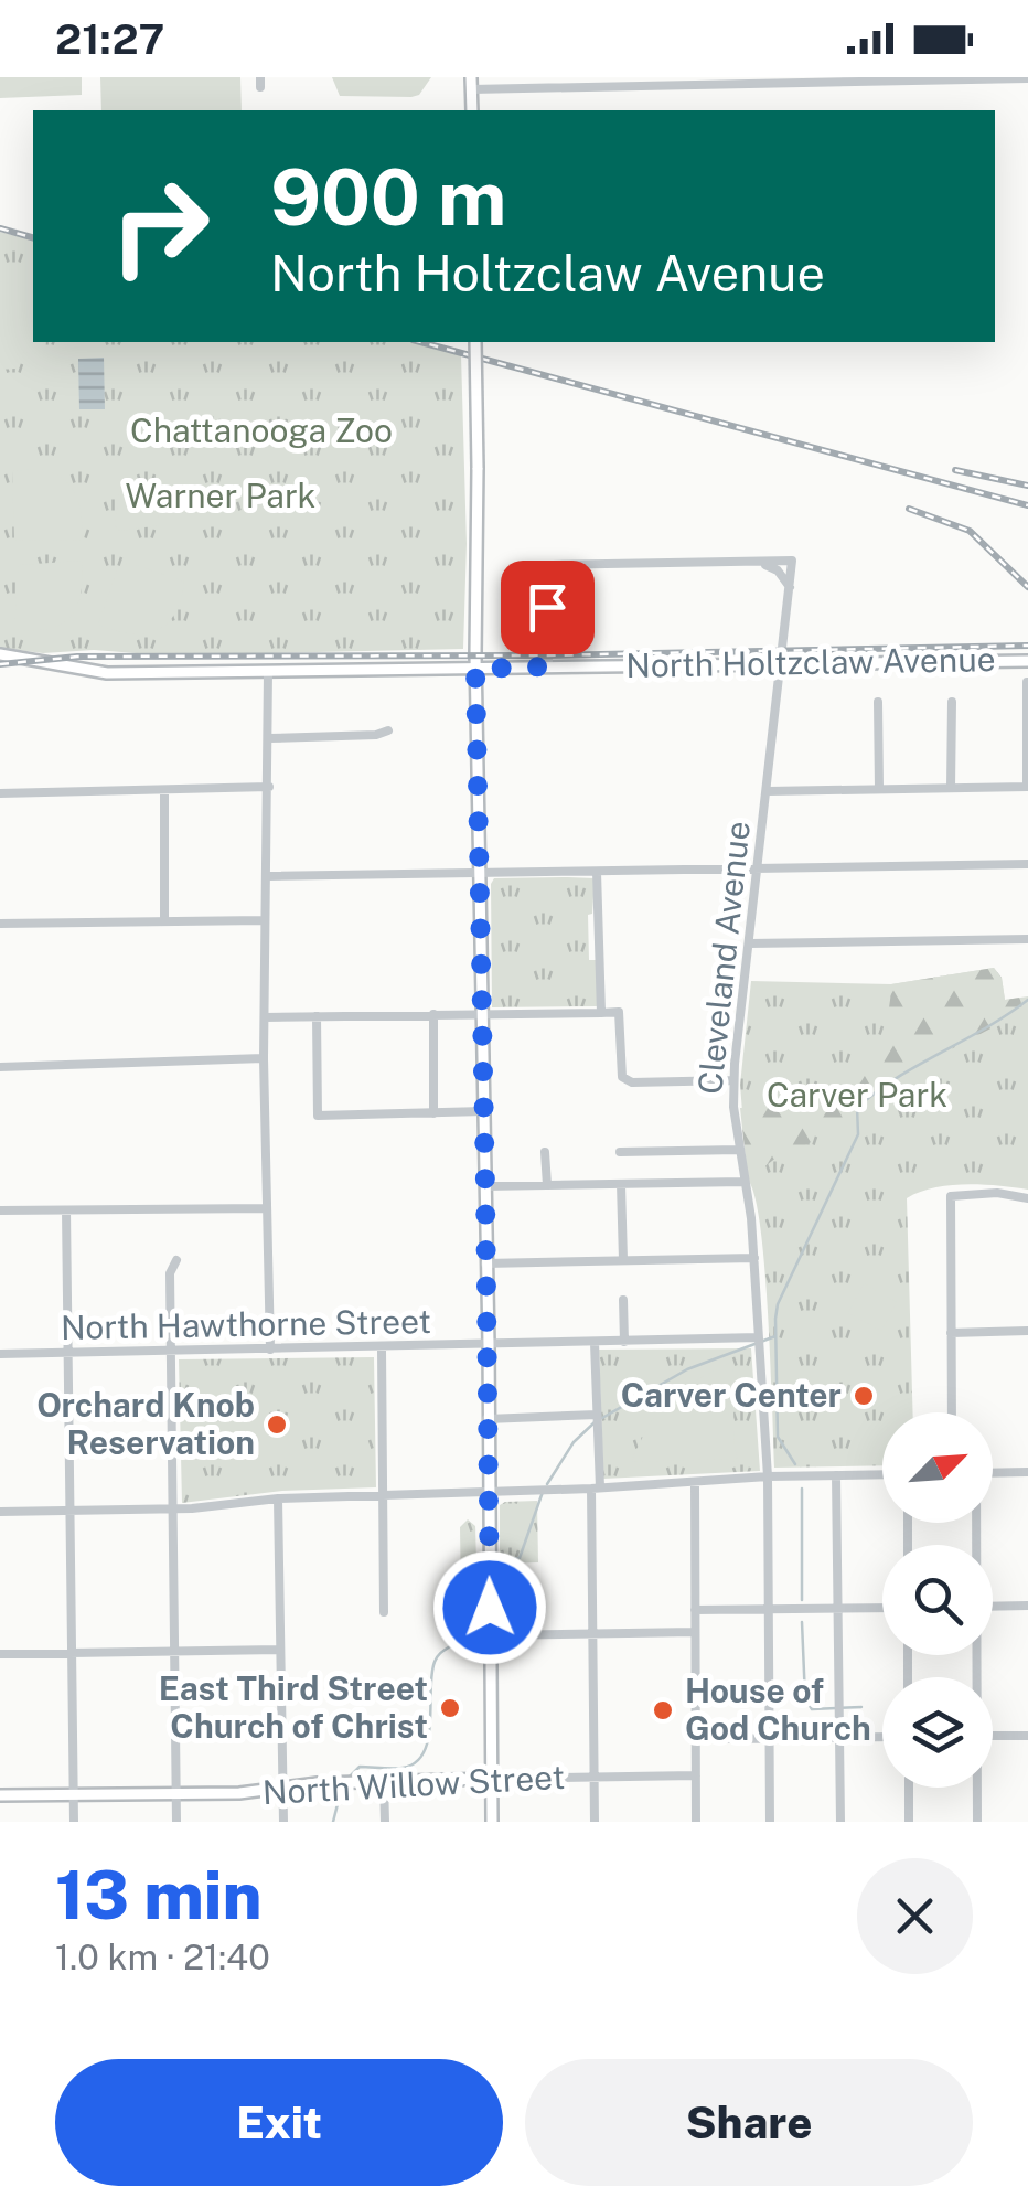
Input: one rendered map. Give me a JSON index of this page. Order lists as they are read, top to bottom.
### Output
{
  "streets": {
    "main road": ["North Holtzclaw Avenue", "North Willow Street"],
    "street": ["Cleveland Avenue", "North Hawthorne Street"]
  },
  "crossings": [
    ["North Holtzclaw Avenue", "Cleveland Avenue"],
    ["Cleveland Avenue", "North Hawthorne Street"]
  ],
  "parks": ["Chattanooga Zoo", "Warner Park", "Carver Park"],
  "places": [
    "Carver Center",
    "Orchard Knob Reservation",
    "East Third Street Church of Christ",
    "House of God Church"
  ],
  "north": "top right",
  "page": {
    "status": "21:27",
    "turn": ["900 m", "North Holtzclaw Avenue"],
    "heading": ["13 min", "1.0 km · 21:40"],
    "buttons": ["Exit", "Share"]
  }
}
